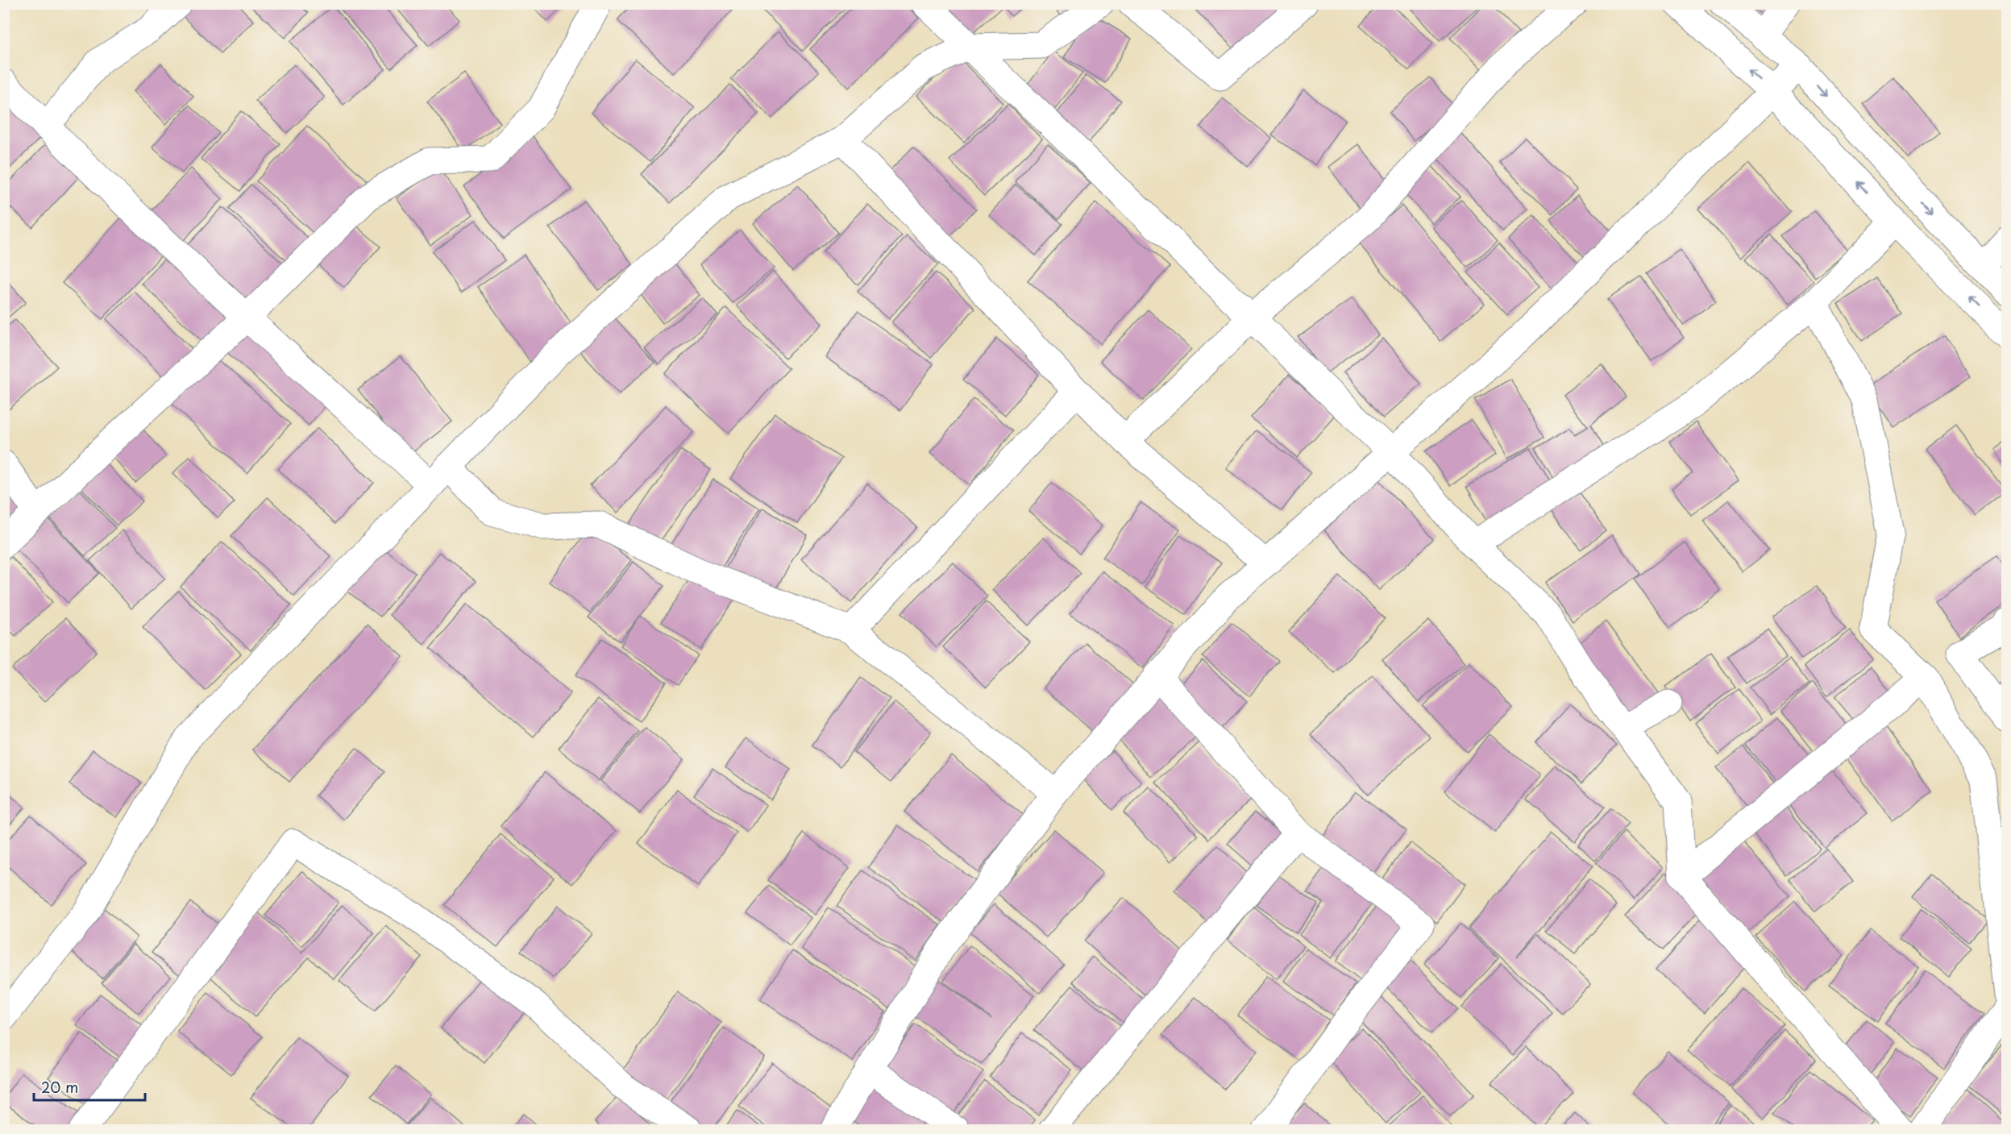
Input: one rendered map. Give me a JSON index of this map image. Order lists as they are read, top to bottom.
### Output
{
  "scale_bar": "20 m"
}
